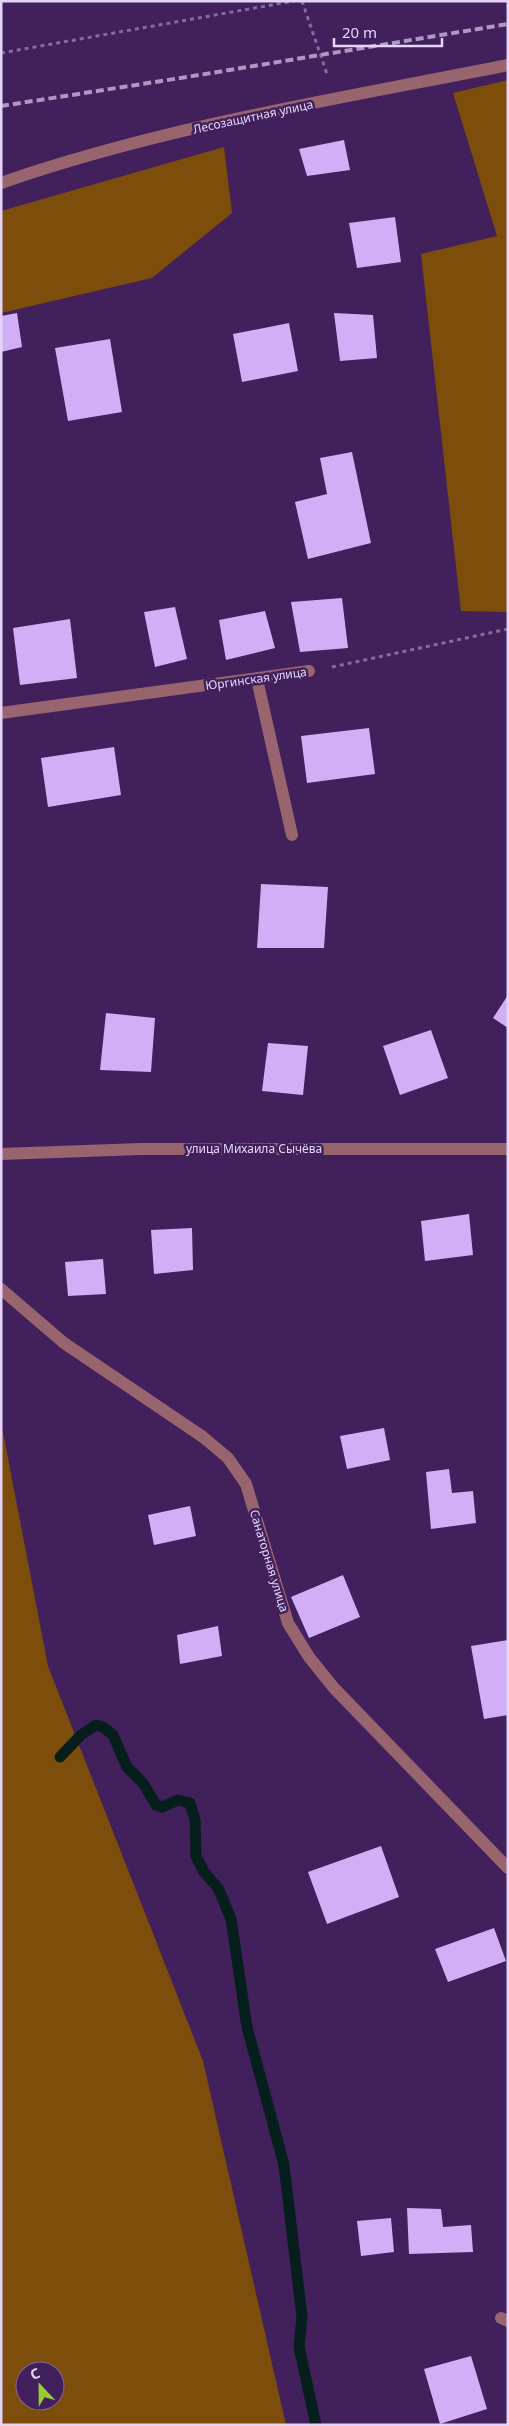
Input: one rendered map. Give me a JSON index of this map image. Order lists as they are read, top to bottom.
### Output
{
  "streets": {
    "street": [
      "Лесозащитная улица",
      "Юргинская улица",
      "улица Михаила Сычёва",
      "Санаторная улица"
    ]
  },
  "scale_bar": "20 m",
  "north": "top"
}
